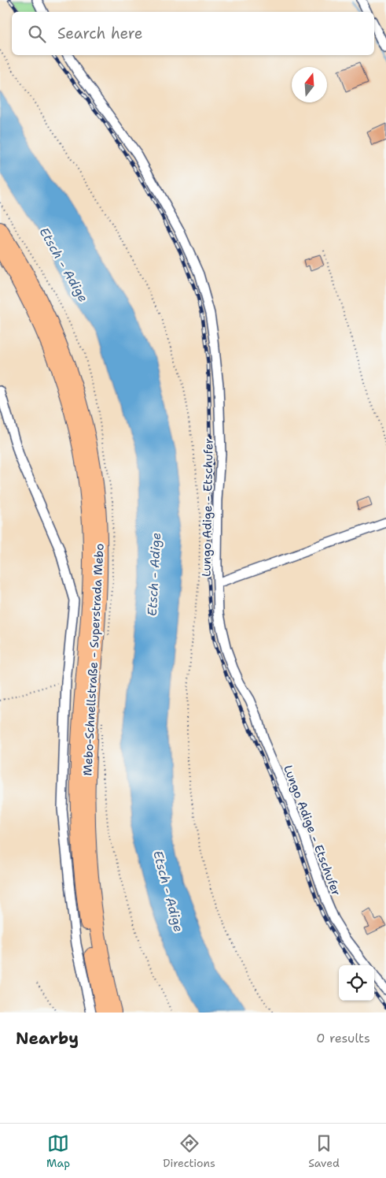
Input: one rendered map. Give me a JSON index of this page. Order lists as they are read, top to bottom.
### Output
{
  "streets": {
    "highway": ["Mebo-Schnellstraße - Superstrada Mebo"],
    "street": ["Lungo Adige - Etschufer"]
  },
  "water": ["Etsch - Adige"],
  "north": "top",
  "page": {
    "search": "Search here",
    "heading": ["Nearby", "0 results"],
    "nav": ["Map", "Directions", "Saved"]
  }
}
